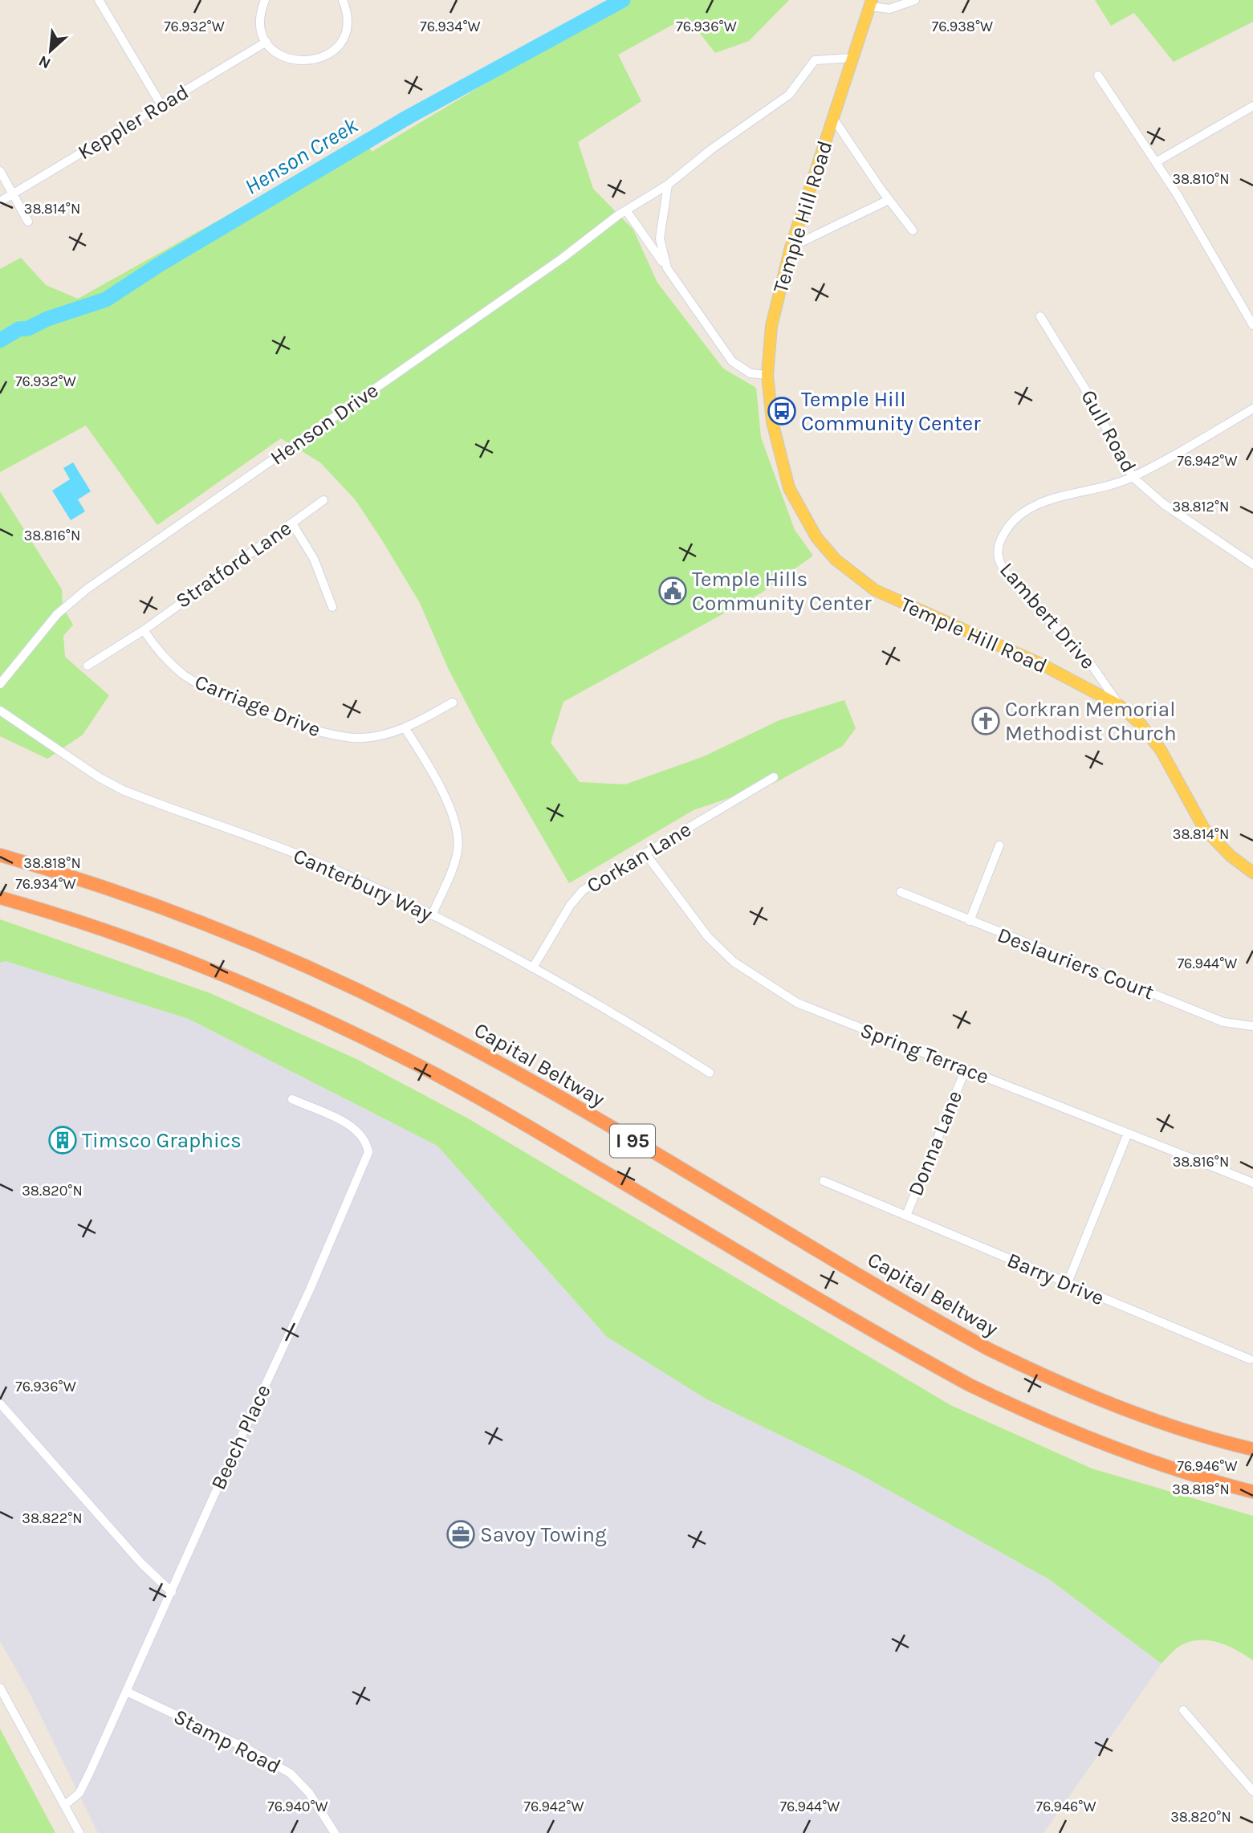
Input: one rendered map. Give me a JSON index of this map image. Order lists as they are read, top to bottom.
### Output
{
  "streets": {
    "highway": ["Capital Beltway", "I 95"],
    "main road": ["Temple Hill Road"],
    "street": [
      "Keppler Road",
      "Henson Drive",
      "Gull Road",
      "Stratford Lane",
      "Lambert Drive",
      "Carriage Drive",
      "Corkan Lane",
      "Canterbury Way",
      "Deslauriers Court",
      "Spring Terrace",
      "Donna Lane",
      "Barry Drive",
      "Beech Place",
      "Stamp Road"
    ]
  },
  "crossings": [
    ["Temple Hill Road", "Henson Drive"],
    ["Temple Hill Road", "Lambert Drive"],
    ["Gull Road", "Lambert Drive"],
    ["Stratford Lane", "Carriage Drive"],
    ["Corkan Lane", "Canterbury Way"],
    ["Corkan Lane", "Spring Terrace"],
    ["Spring Terrace", "Donna Lane"],
    ["Donna Lane", "Barry Drive"],
    ["Beech Place", "Stamp Road"]
  ],
  "water": ["Henson Creek"],
  "places": {
    "bus stop": ["Temple Hill Community Center"],
    "public building": ["Temple Hills Community Center"],
    "church": ["Corkran Memorial Methodist Church"],
    "building": ["Timsco Graphics"],
    "office": ["Savoy Towing"]
  },
  "north": "bottom left",
  "coordinates": [
    "76.932°W",
    "76.934°W",
    "76.936°W",
    "76.938°W",
    "38.810°N",
    "38.814°N",
    "76.942°W",
    "38.812°N",
    "38.816°N",
    "38.818°N",
    "76.944°W",
    "38.820°N",
    "76.946°W",
    "38.822°N",
    "76.940°W"
  ]
}
